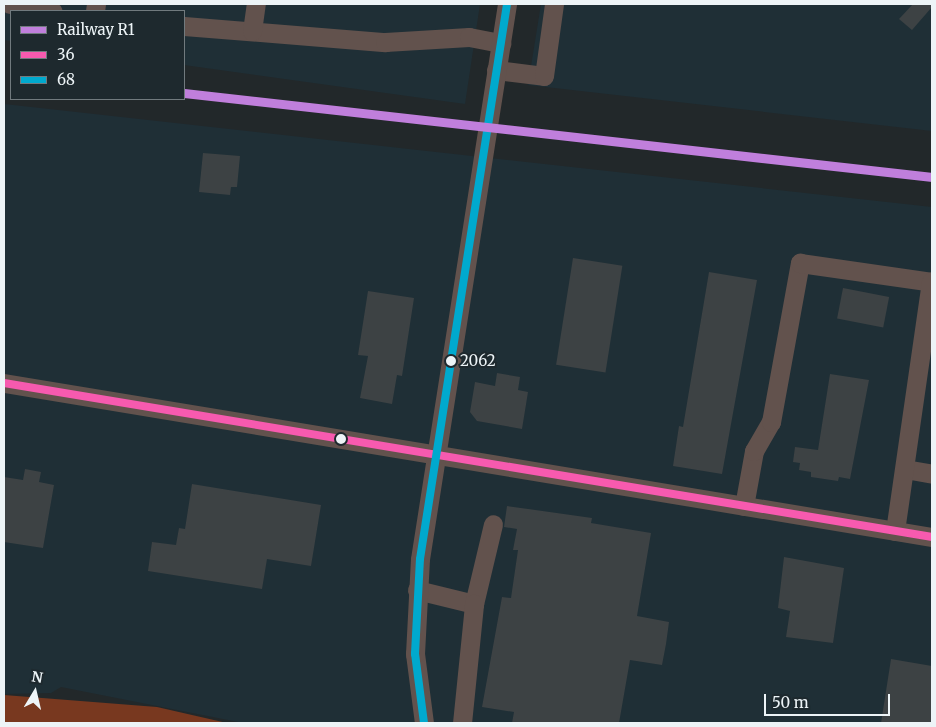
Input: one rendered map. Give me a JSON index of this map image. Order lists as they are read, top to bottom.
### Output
{
  "places": ["2062"],
  "lines": ["transit line 68", "rail line R1", "transit line 36"],
  "legend": ["Railway R1", "36", "68"],
  "scale_bar": "50 m",
  "north": "top"
}
